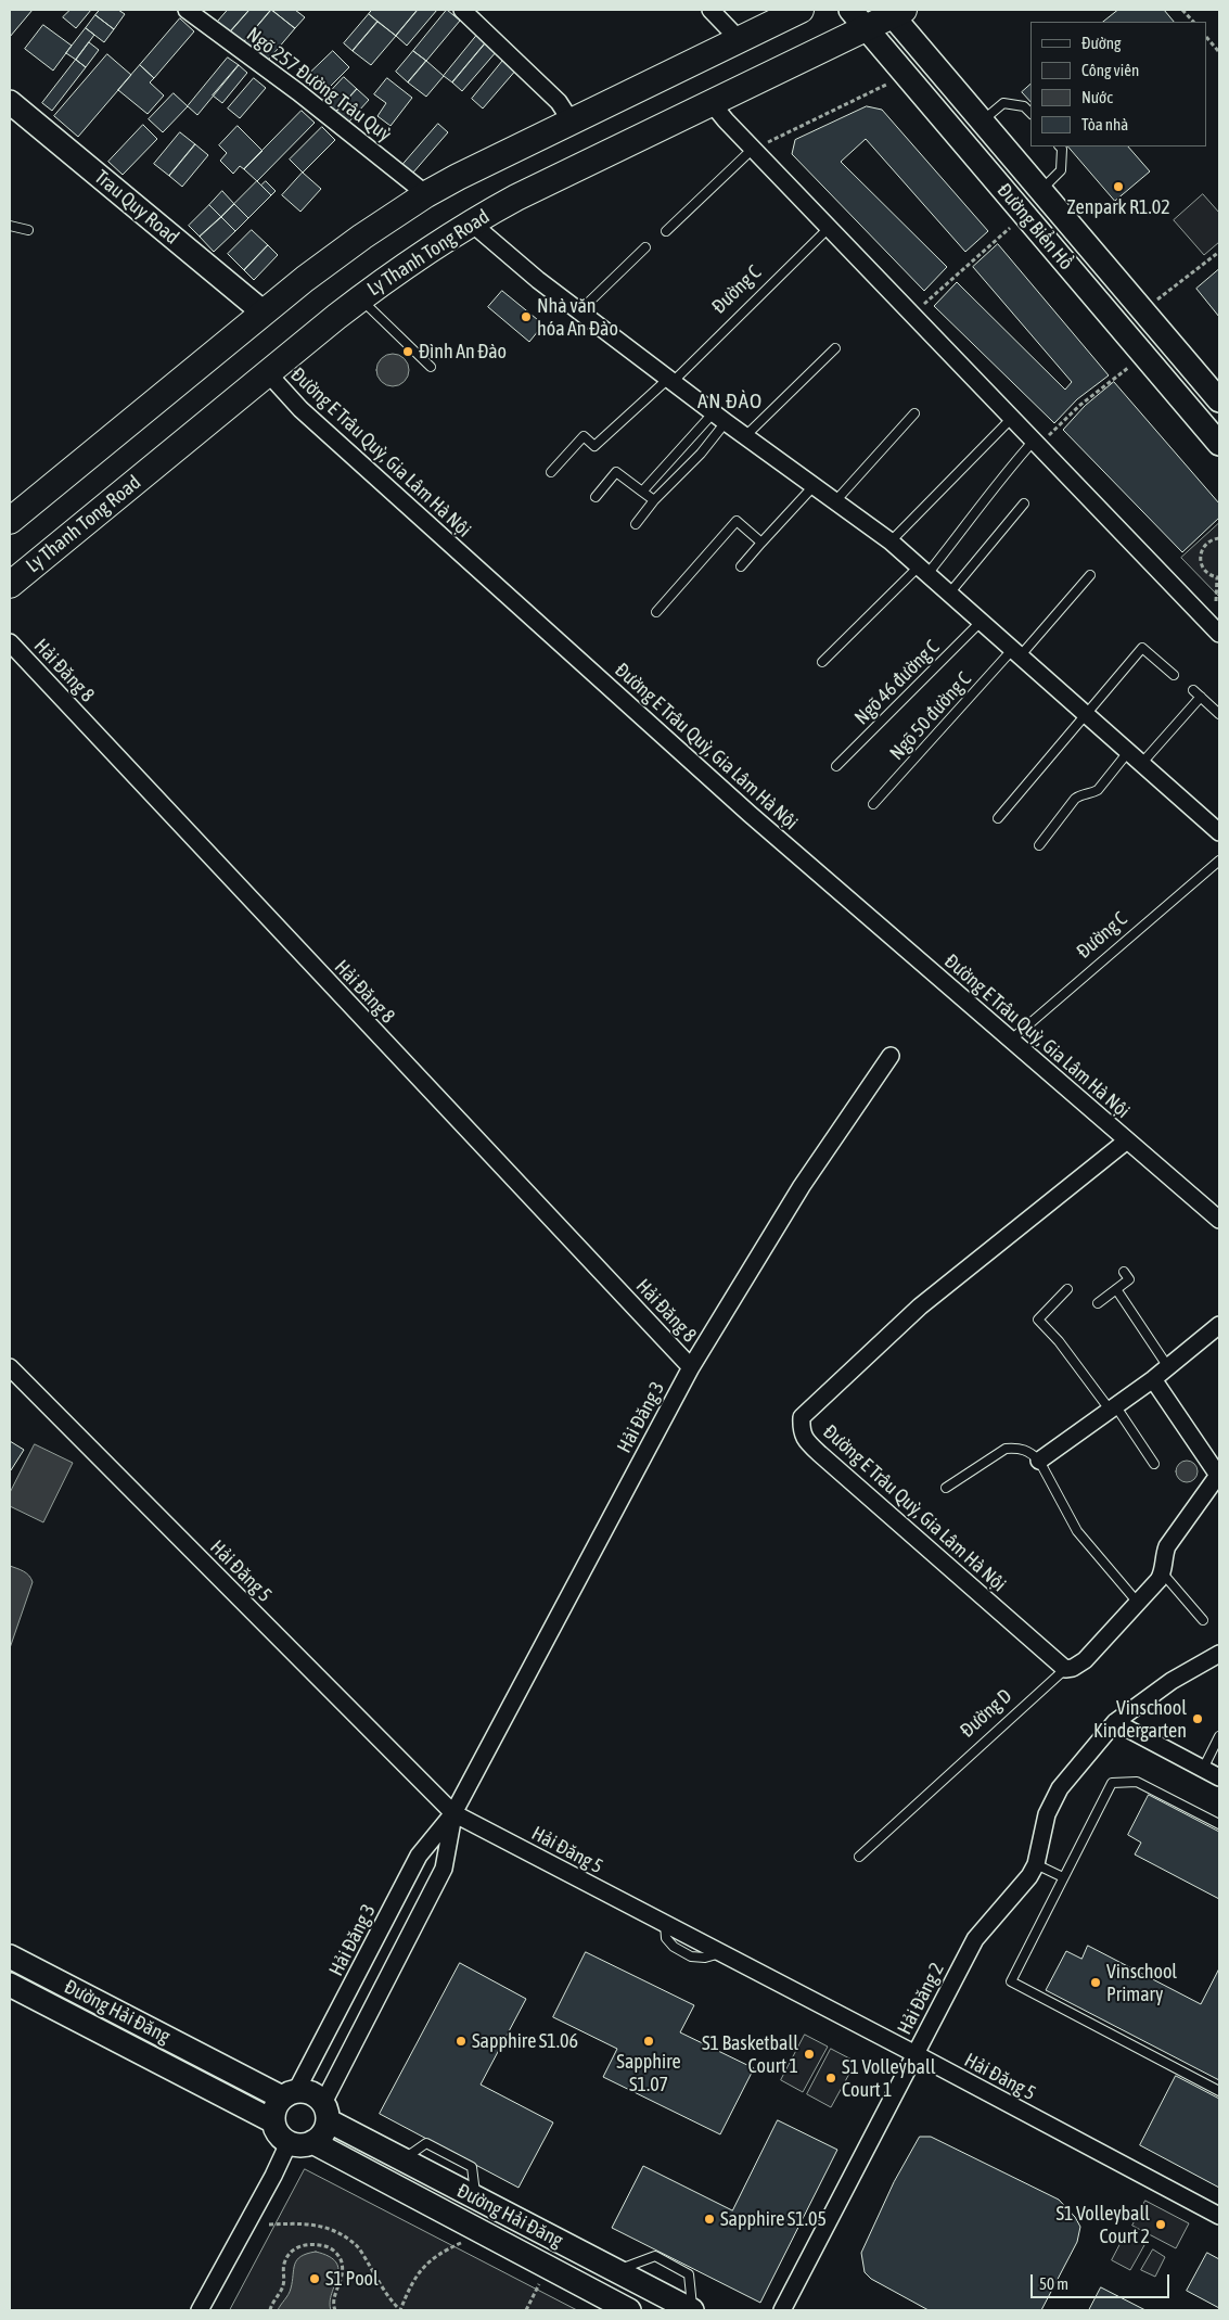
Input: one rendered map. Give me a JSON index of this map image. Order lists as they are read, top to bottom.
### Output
{
  "streets": {
    "main road": ["Ly Thanh Tong Road"],
    "street": [
      "Ngõ 257 Đường Trâu Quỳ",
      "Trau Quy Road",
      "Đường Biển Hồ",
      "Đường E Trâu Quỳ, Gia Lâm Hà Nội",
      "Hải Đăng 8",
      "Hải Đăng 3",
      "Hải Đăng 5",
      "Đường D",
      "Hải Đăng 2",
      "Đường Hải Đăng"
    ],
    "lane": ["Đường C", "Ngõ 46 đường C", "Ngõ 50 đường C"]
  },
  "crossings": [
    ["Đường Biển Hồ", "Ly Thanh Tong Road"],
    ["Ly Thanh Tong Road", "Đường E Trâu Quỳ, Gia Lâm Hà Nội"],
    ["Đường C", "Đường E Trâu Quỳ, Gia Lâm Hà Nội"],
    ["Đường E Trâu Quỳ, Gia Lâm Hà Nội", "Đường D"],
    ["Hải Đăng 8", "Hải Đăng 3"],
    ["Hải Đăng 3", "Hải Đăng 5"],
    ["Hải Đăng 3", "Đường Hải Đăng"],
    ["Hải Đăng 5", "Hải Đăng 2"]
  ],
  "districts": ["AN ĐÀO"],
  "places": [
    "Zenpark R1.02",
    "Nhà văn hóa An Đào",
    "Đình An Đào",
    "Vinschool Kindergarten",
    "Vinschool Primary",
    "Sapphire S1.06",
    "Sapphire S1.07",
    "S1 Basketball Court 1",
    "S1 Volleyball Court 1",
    "Sapphire S1.05",
    "S1 Volleyball Court 2",
    "S1 Pool"
  ],
  "legend": [
    "Đường",
    "Công viên",
    "Nước",
    "Tòa nhà"
  ],
  "scale_bar": "50 m"
}
